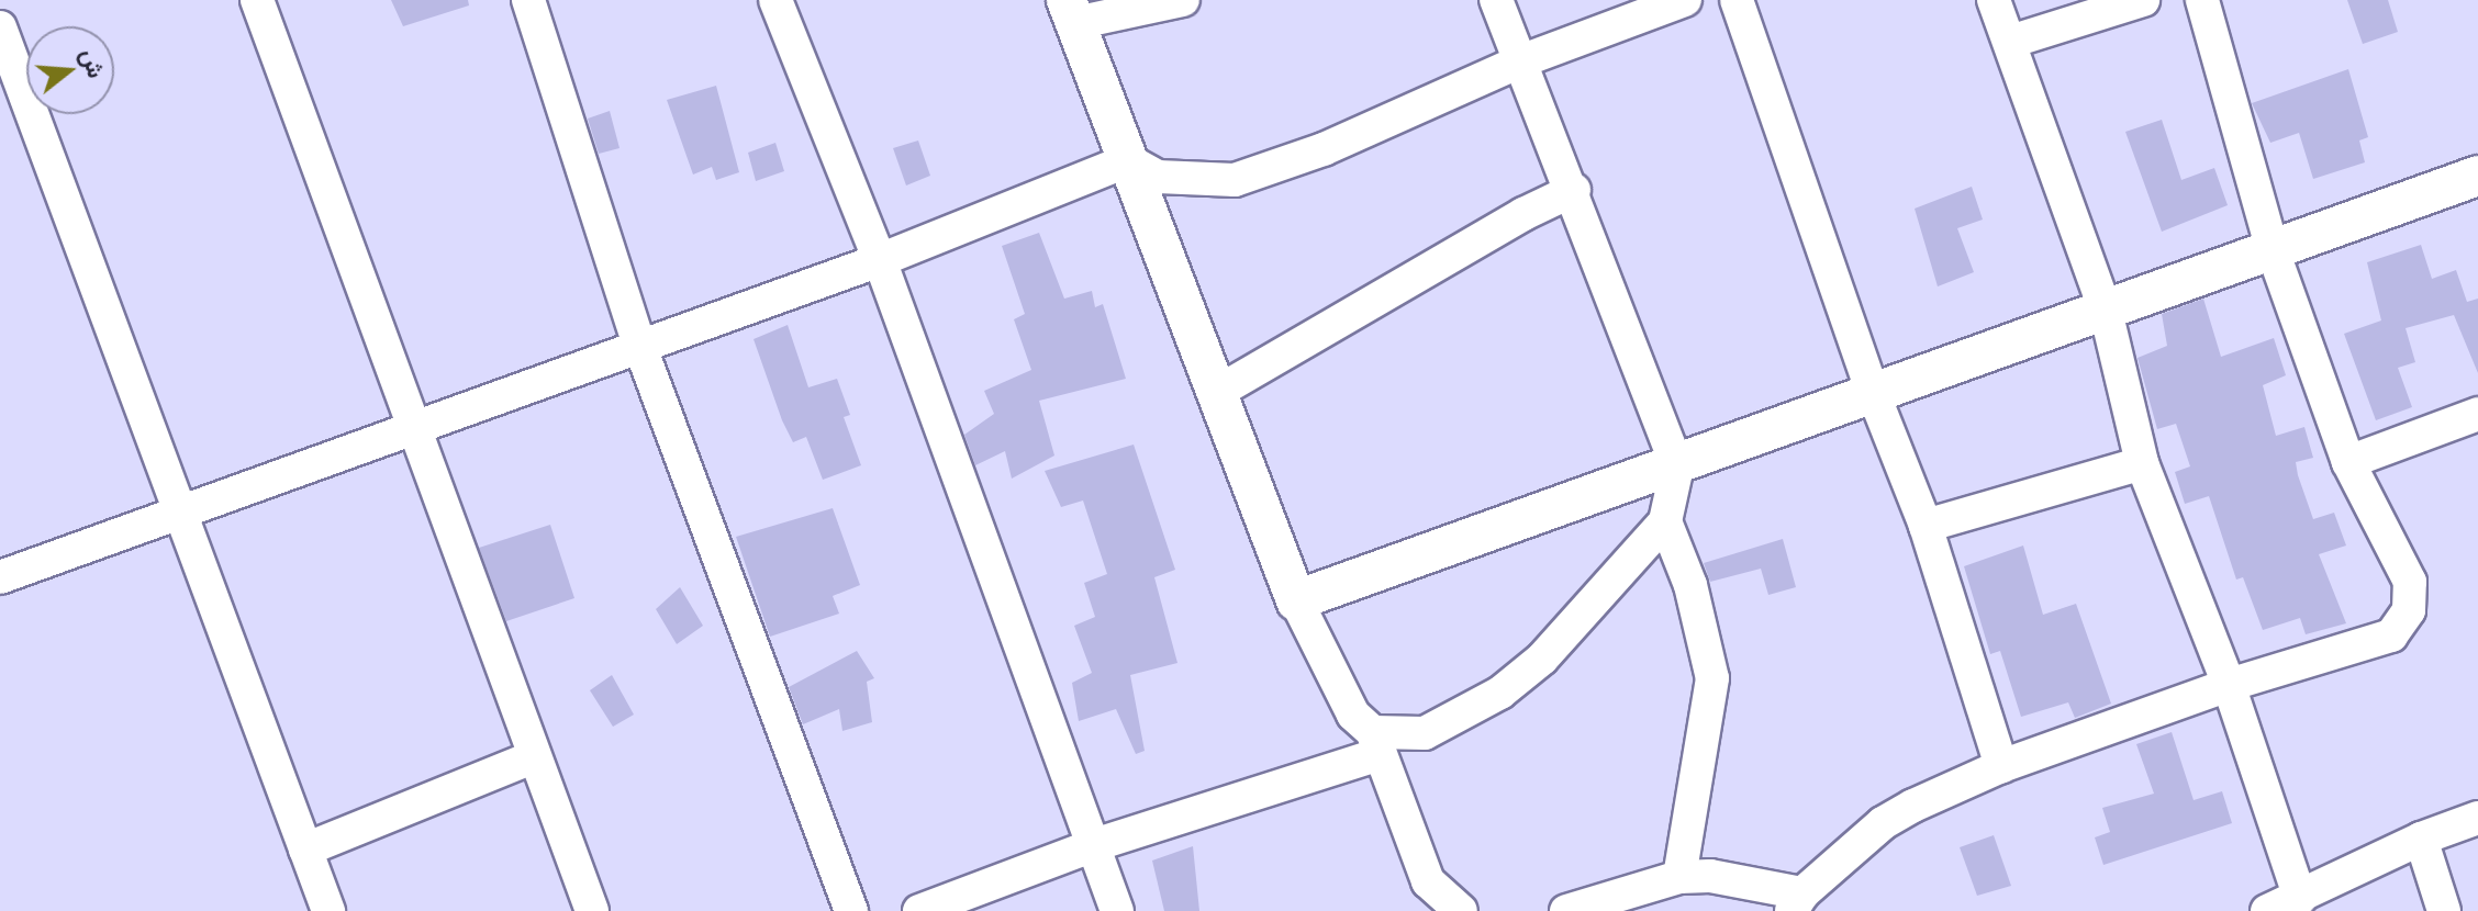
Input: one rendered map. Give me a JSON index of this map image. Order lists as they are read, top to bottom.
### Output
{
  "north": "right"
}
